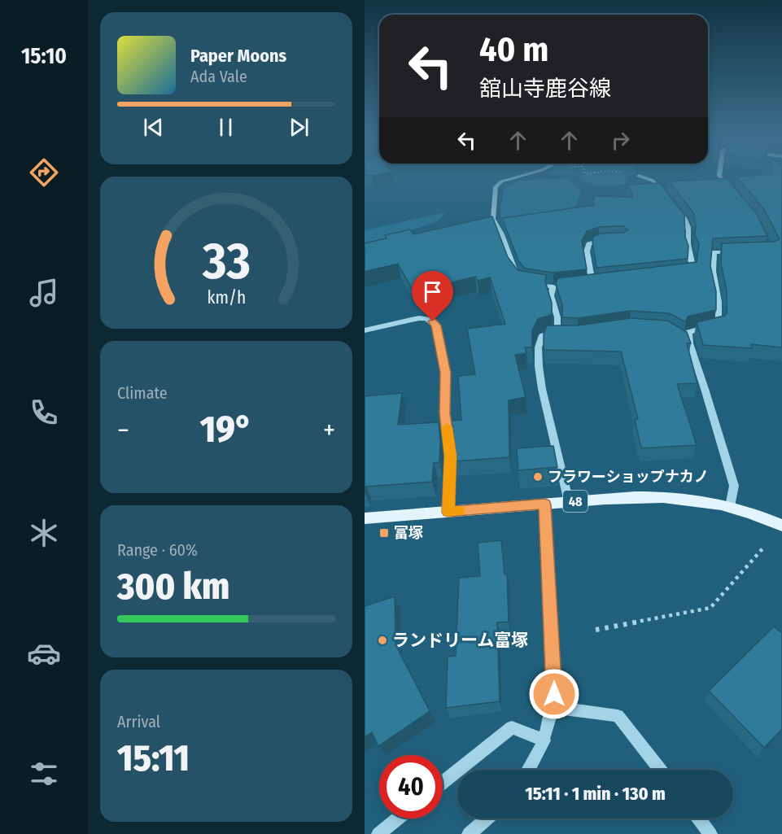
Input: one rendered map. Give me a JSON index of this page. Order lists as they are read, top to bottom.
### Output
{
  "streets": {
    "main road": ["48"]
  },
  "places": {
    "other": ["フラワーショップナカノ", "ランドリーム富塚"],
    "transit": ["富塚"]
  },
  "page": {
    "tabs": "15:10",
    "turn": ["40 m", "舘山寺鹿谷線"],
    "song": ["Paper Moons", "Ada Vale"],
    "tile": [
      "Climate",
      ["Range · 60%", "300 km"],
      ["Arrival", "15:11"]
    ],
    "heat": ["−", "19°", "+"],
    "limit": "40",
    "trip": "15:11 · 1 min · 130 m",
    "gauge": ["33", "km/h"]
  }
}
